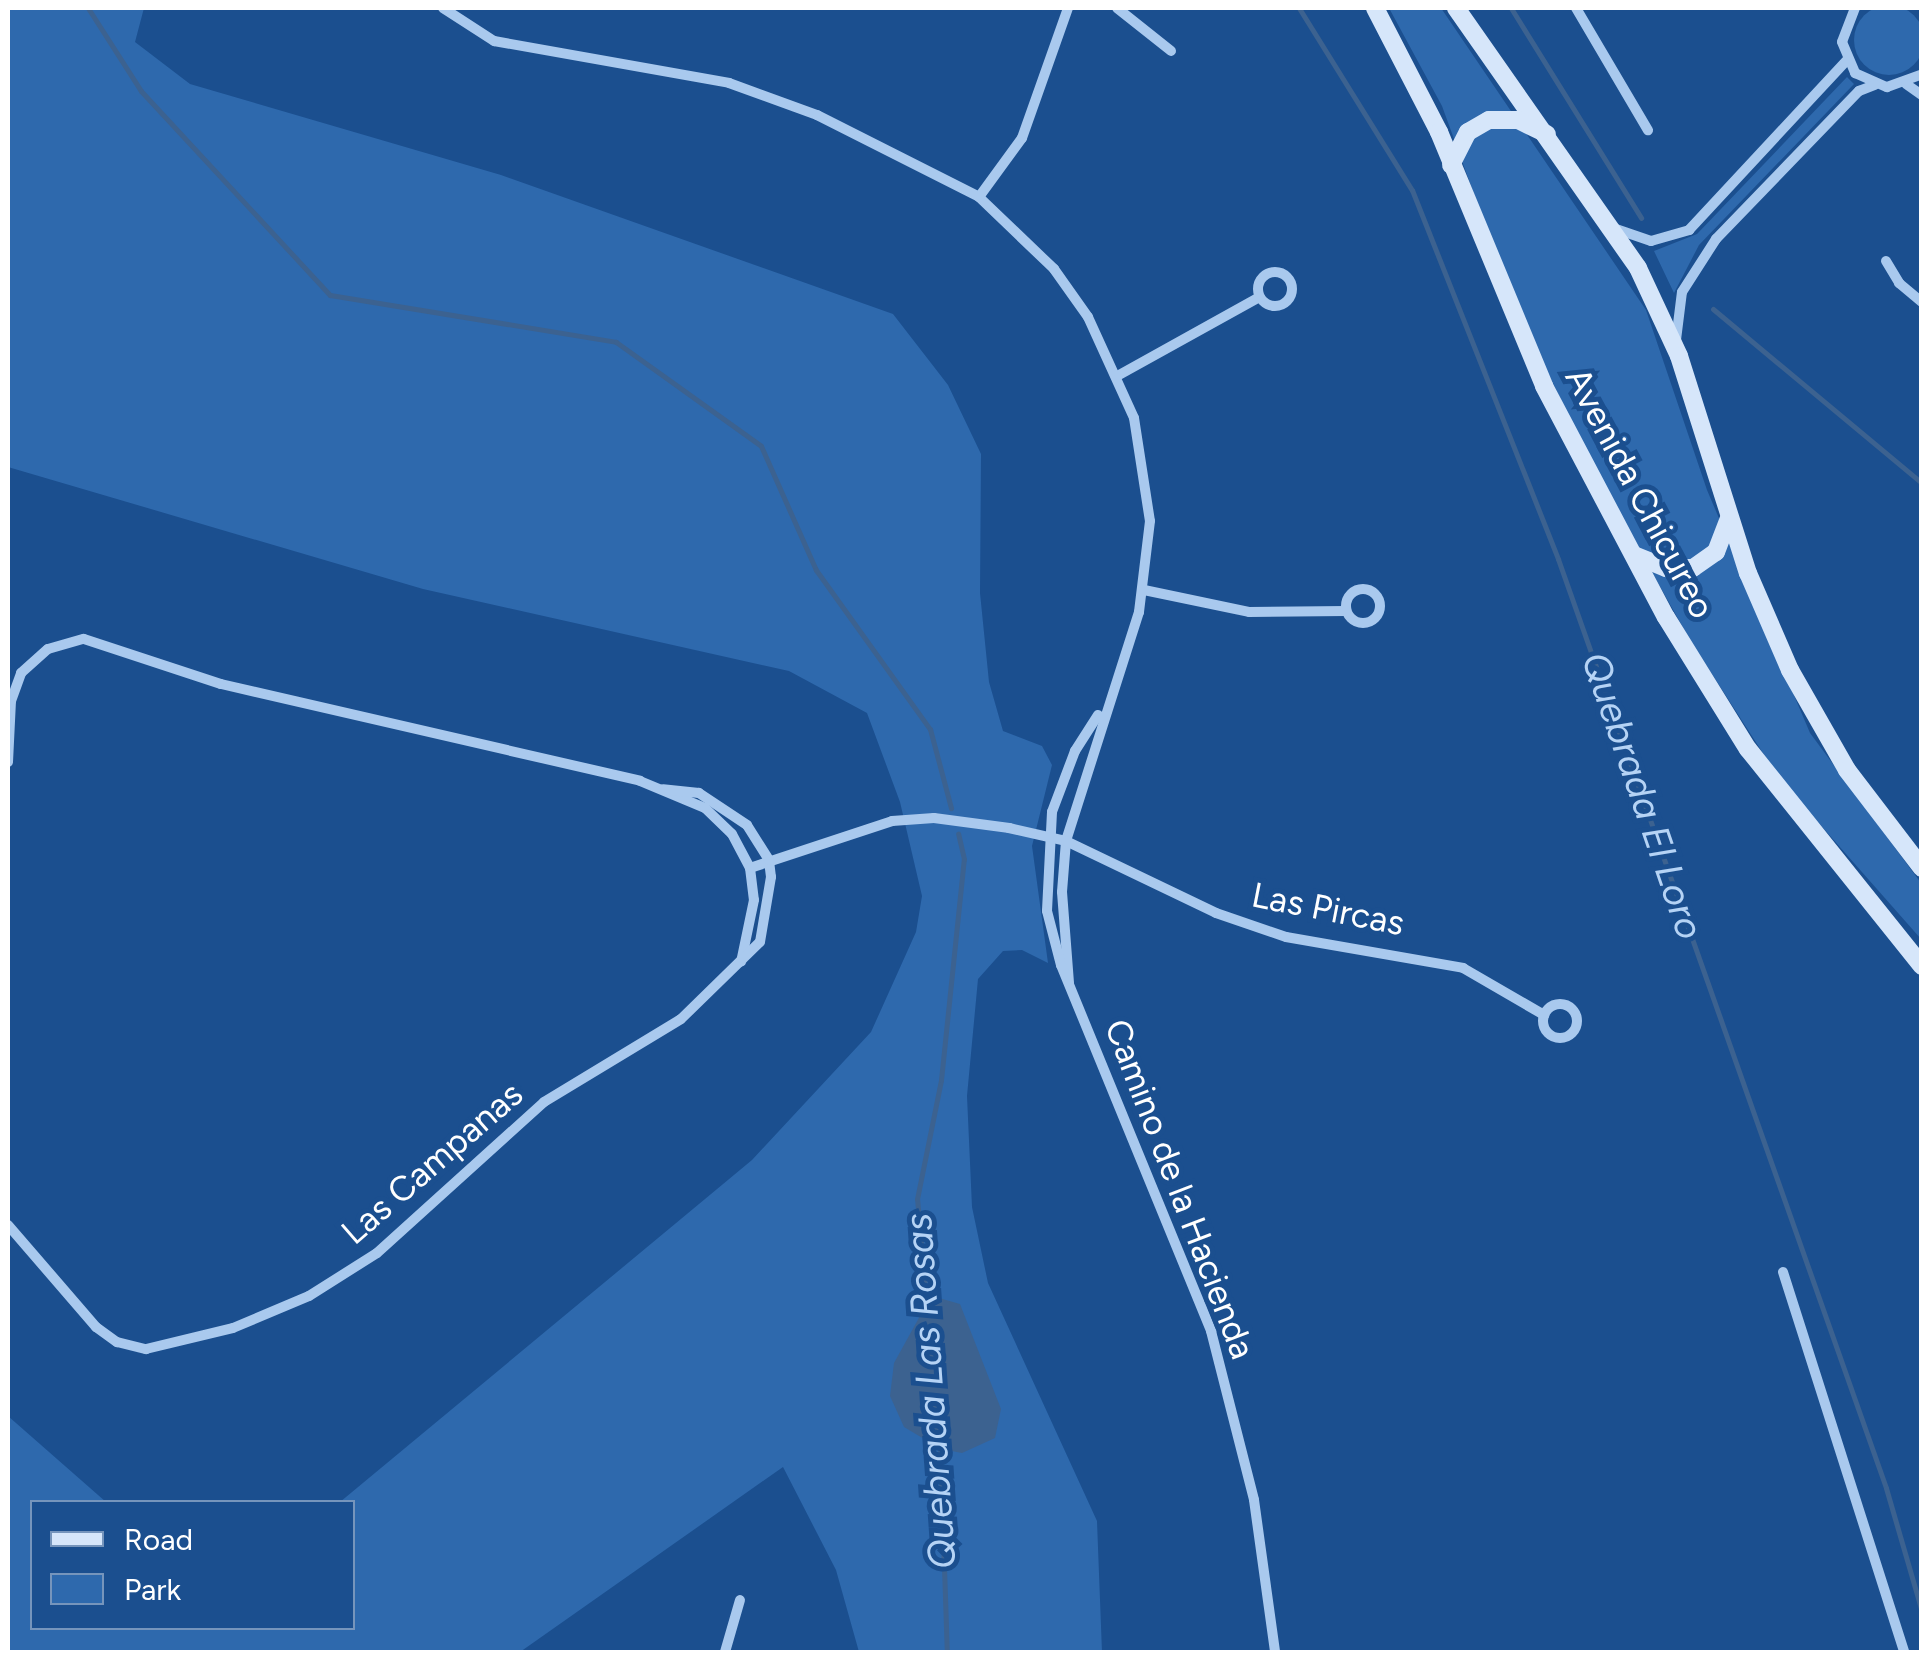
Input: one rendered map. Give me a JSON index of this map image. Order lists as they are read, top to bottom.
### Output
{
  "streets": {
    "main road": ["Avenida Chicureo"],
    "street": ["Las Pircas", "Las Campanas", "Camino de la Hacienda"]
  },
  "crossings": [
    ["Las Pircas", "Camino de la Hacienda"]
  ],
  "water": ["Quebrada El Loro", "Quebrada Las Rosas"],
  "legend": ["Road", "Park"]
}
